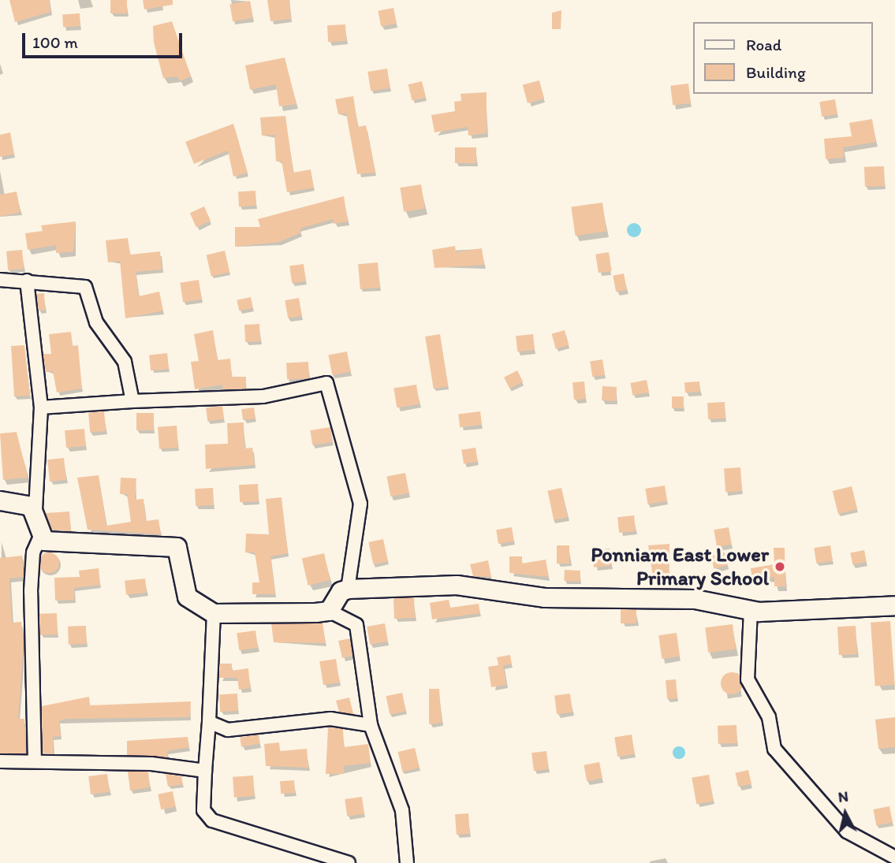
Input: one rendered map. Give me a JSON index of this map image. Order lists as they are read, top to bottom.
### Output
{
  "places": ["Ponniam East Lower Primary School"],
  "legend": ["Road", "Building"],
  "scale_bar": "100 m",
  "north": "top"
}
